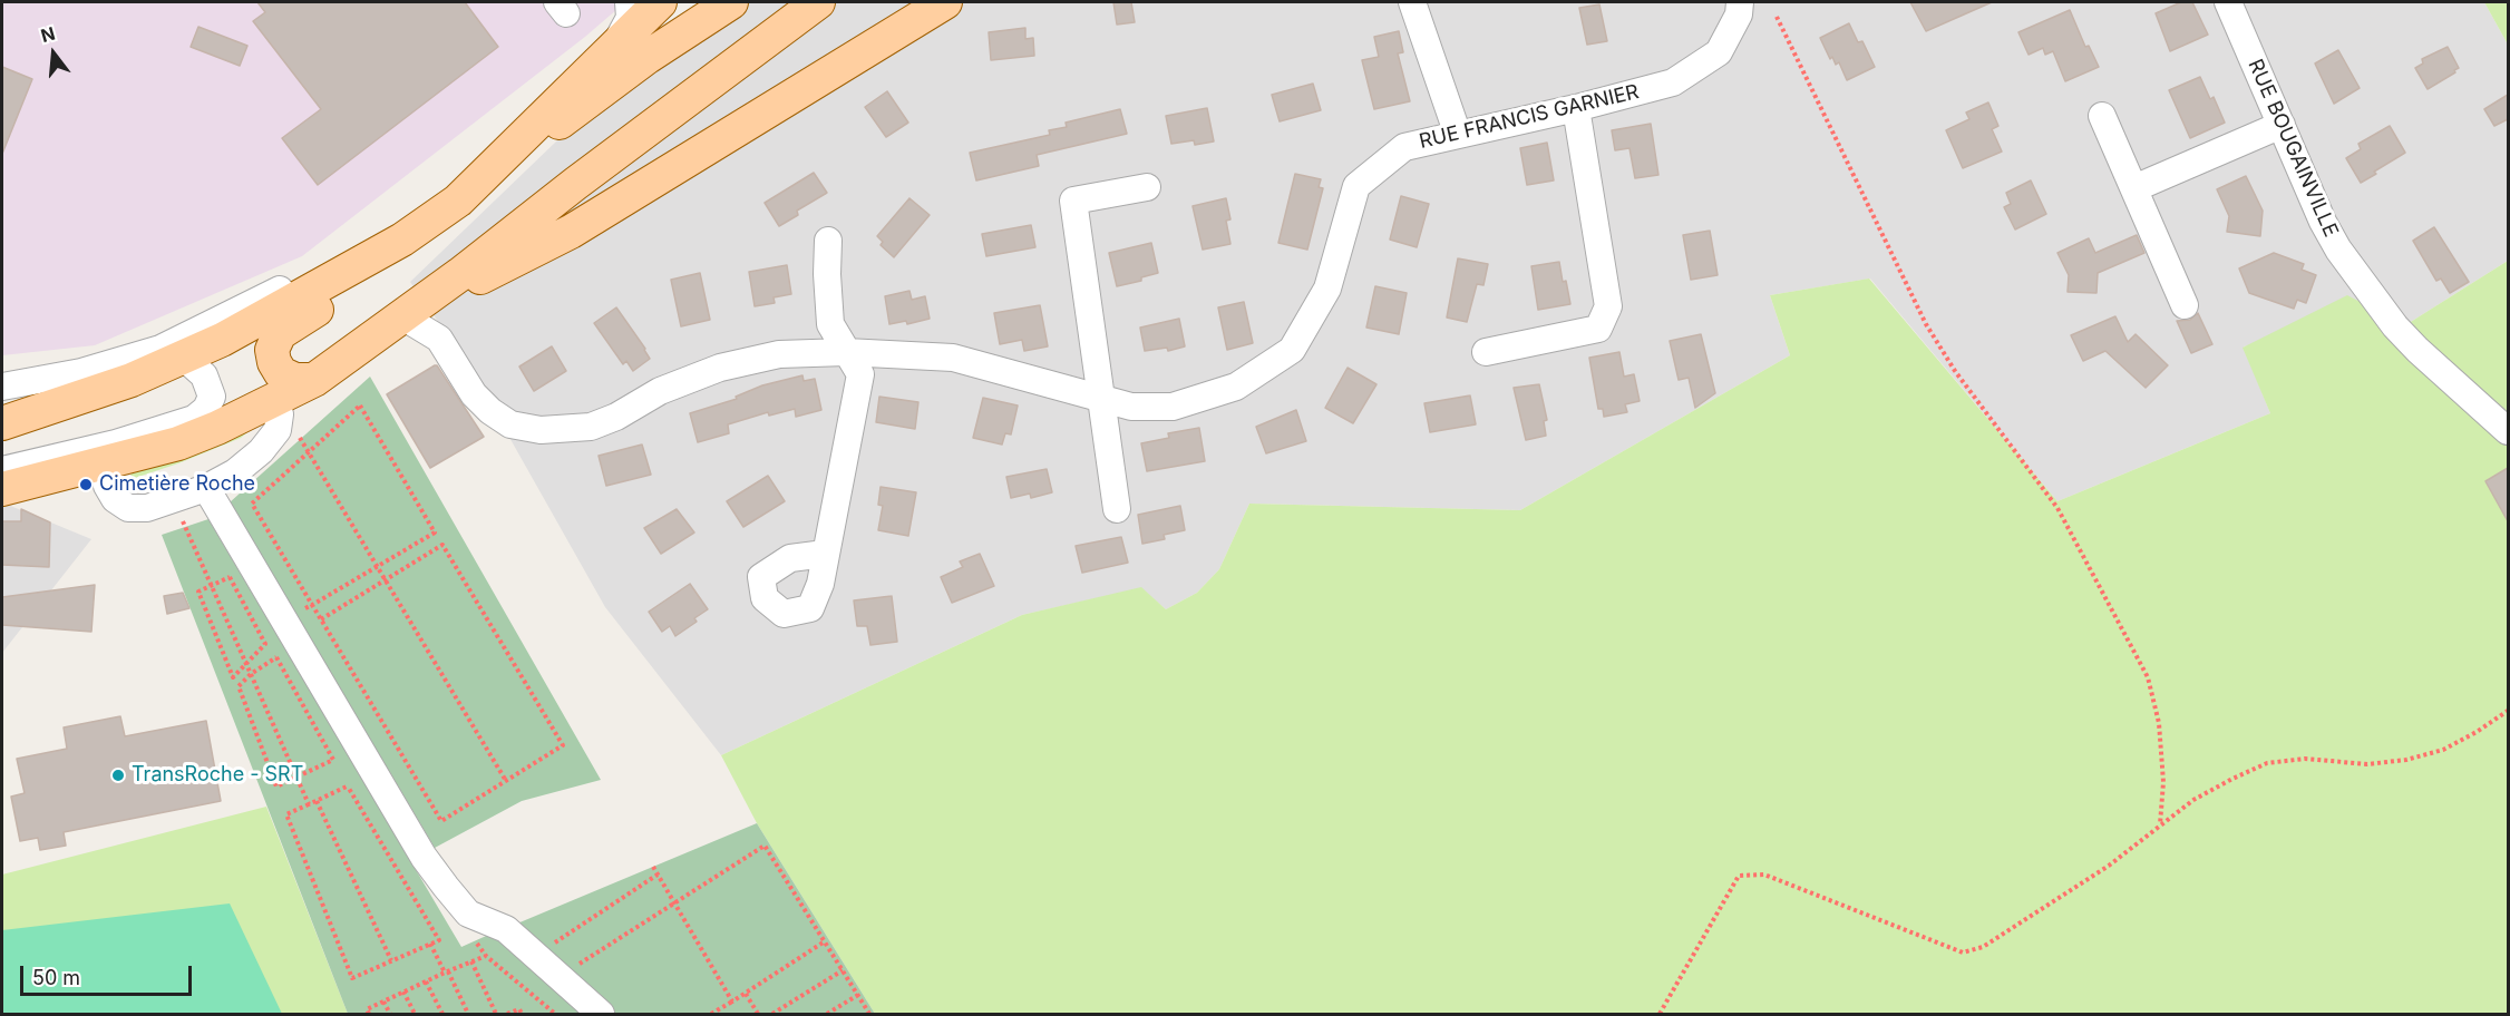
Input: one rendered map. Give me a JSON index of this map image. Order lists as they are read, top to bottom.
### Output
{
  "streets": {
    "street": ["RUE FRANCIS GARNIER", "RUE BOUGAINVILLE"]
  },
  "places": ["Cimetière Roche", "TransRoche - SRT"],
  "scale_bar": "50 m",
  "north": "top"
}
